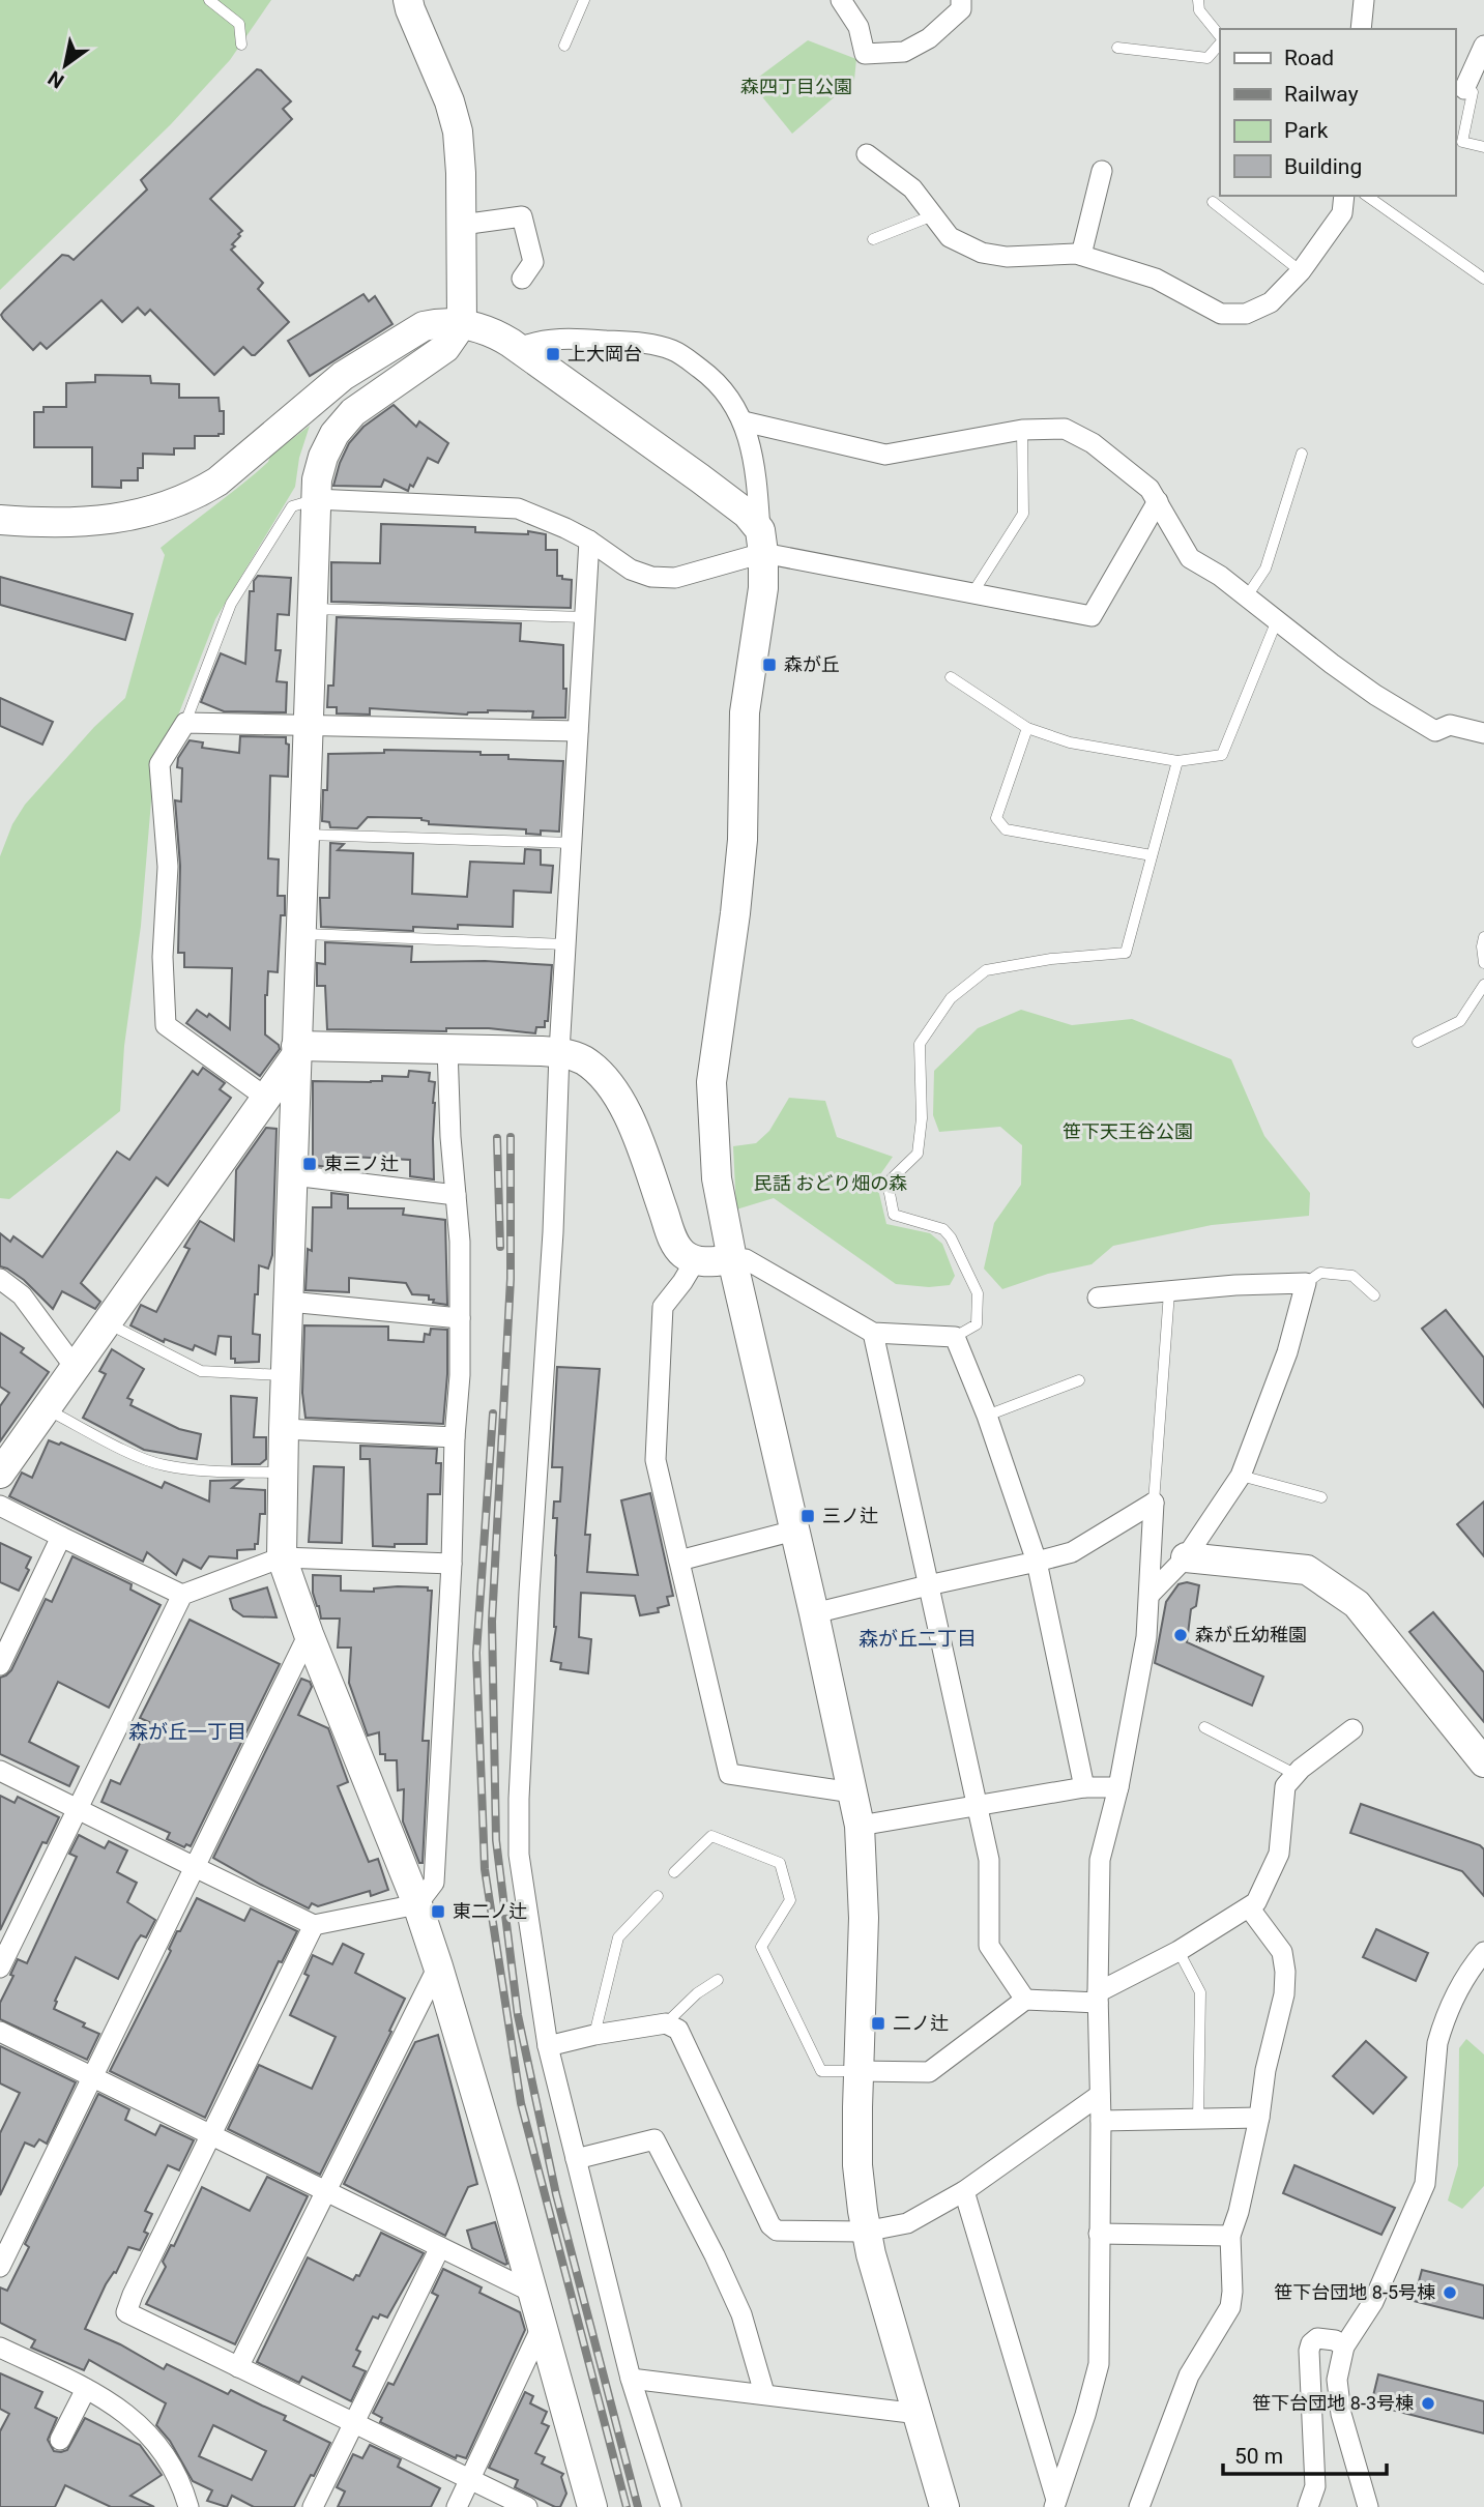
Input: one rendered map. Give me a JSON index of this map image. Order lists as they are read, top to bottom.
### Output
{
  "districts": ["森が丘二丁目", "森が丘一丁目"],
  "parks": ["森四丁目公園", "笹下天王谷公園", "民話 おどり畑の森"],
  "places": {
    "transit": [
      "上大岡台",
      "森が丘",
      "東三ノ辻",
      "三ノ辻",
      "東二ノ辻",
      "二ノ辻"
    ],
    "other": ["森が丘幼稚園", "笹下台団地 8-5号棟", "笹下台団地 8-3号棟"]
  },
  "legend": [
    "Road",
    "Railway",
    "Park",
    "Building"
  ],
  "scale_bar": "50 m",
  "north": "bottom left"
}
